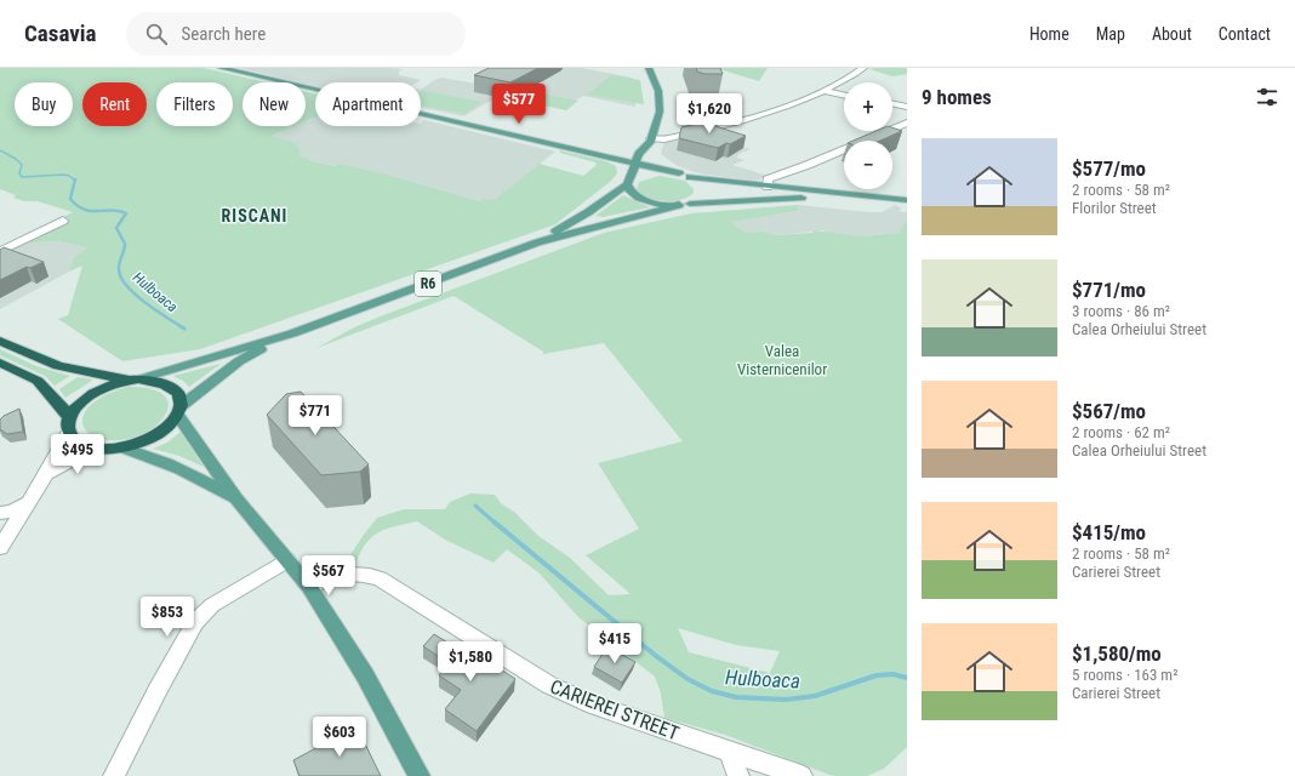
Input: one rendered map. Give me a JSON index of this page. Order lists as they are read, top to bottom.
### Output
{
  "streets": {
    "highway": ["R6"],
    "street": ["CARIEREI STREET"]
  },
  "districts": ["RISCANI"],
  "water": ["Hulboaca"],
  "parks": ["Valea Visternicenilor"],
  "page": {
    "header": "Casavia",
    "search": "Search here",
    "nav": [
      "Home",
      "Map",
      "About",
      "Contact"
    ],
    "heading": "9 homes",
    "map_buttons": ["+", "−"],
    "chip": [
      "Buy",
      "Rent",
      "Filters",
      "New",
      "Apartment"
    ],
    "price": [
      "$577",
      "$1,620",
      "$771",
      "$495",
      "$567",
      "$853",
      "$415",
      "$1,580",
      "$603"
    ],
    "list": [
      {
        "name": "$577/mo",
        "note": "2 rooms · 58 m² · Florilor Street"
      },
      {
        "name": "$771/mo",
        "note": "3 rooms · 86 m² · Calea Orheiului Street"
      },
      {
        "name": "$567/mo",
        "note": "2 rooms · 62 m² · Calea Orheiului Street"
      },
      {
        "name": "$415/mo",
        "note": "2 rooms · 58 m² · Carierei Street"
      },
      {
        "name": "$1,580/mo",
        "note": "5 rooms · 163 m² · Carierei Street"
      }
    ]
  }
}
